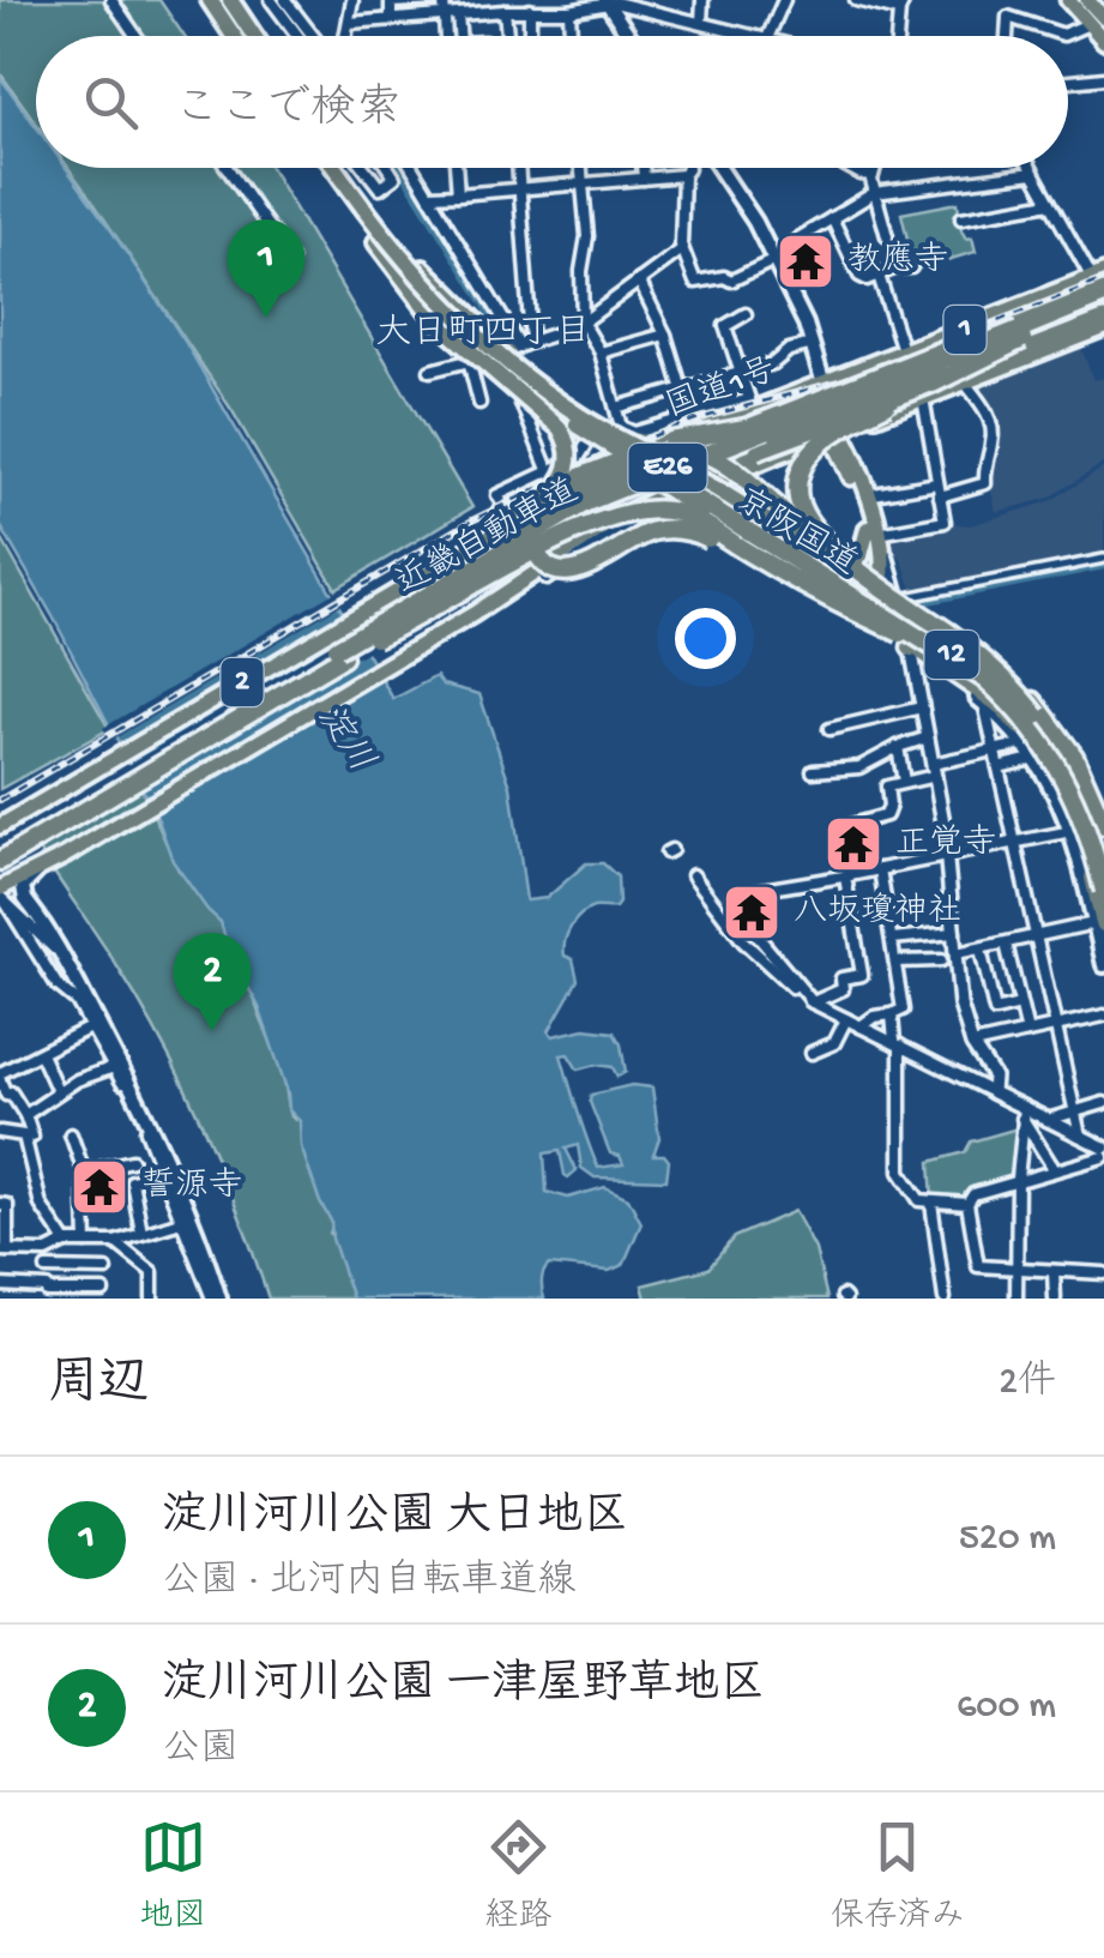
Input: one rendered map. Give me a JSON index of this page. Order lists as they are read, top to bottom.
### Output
{
  "streets": {
    "highway": [
      "1",
      "国道1号",
      "E26",
      "京阪国道",
      "近畿自動車道",
      "12"
    ],
    "main road": ["2"]
  },
  "crossings": [
    ["1", "国道1号"],
    ["1", "京阪国道"],
    ["1", "近畿自動車道"],
    ["1", "12"],
    ["1", "2"],
    ["国道1号", "京阪国道"]
  ],
  "districts": ["大日町四丁目"],
  "water": ["淀川"],
  "places": {
    "temple": [
      "教應寺",
      "正覚寺",
      "八坂瓊神社",
      "誓源寺"
    ]
  },
  "page": {
    "search": "ここで検索",
    "pins": ["1", "2"],
    "heading": ["周辺", "2件"],
    "list": [
      {
        "mark": "1",
        "name": "淀川河川公園 大日地区",
        "note": "公園 · 北河内自転車道線",
        "value": "520 m"
      },
      {
        "mark": "2",
        "name": "淀川河川公園 一津屋野草地区",
        "note": "公園",
        "value": "600 m"
      }
    ],
    "nav": ["地図", "経路", "保存済み"]
  }
}
